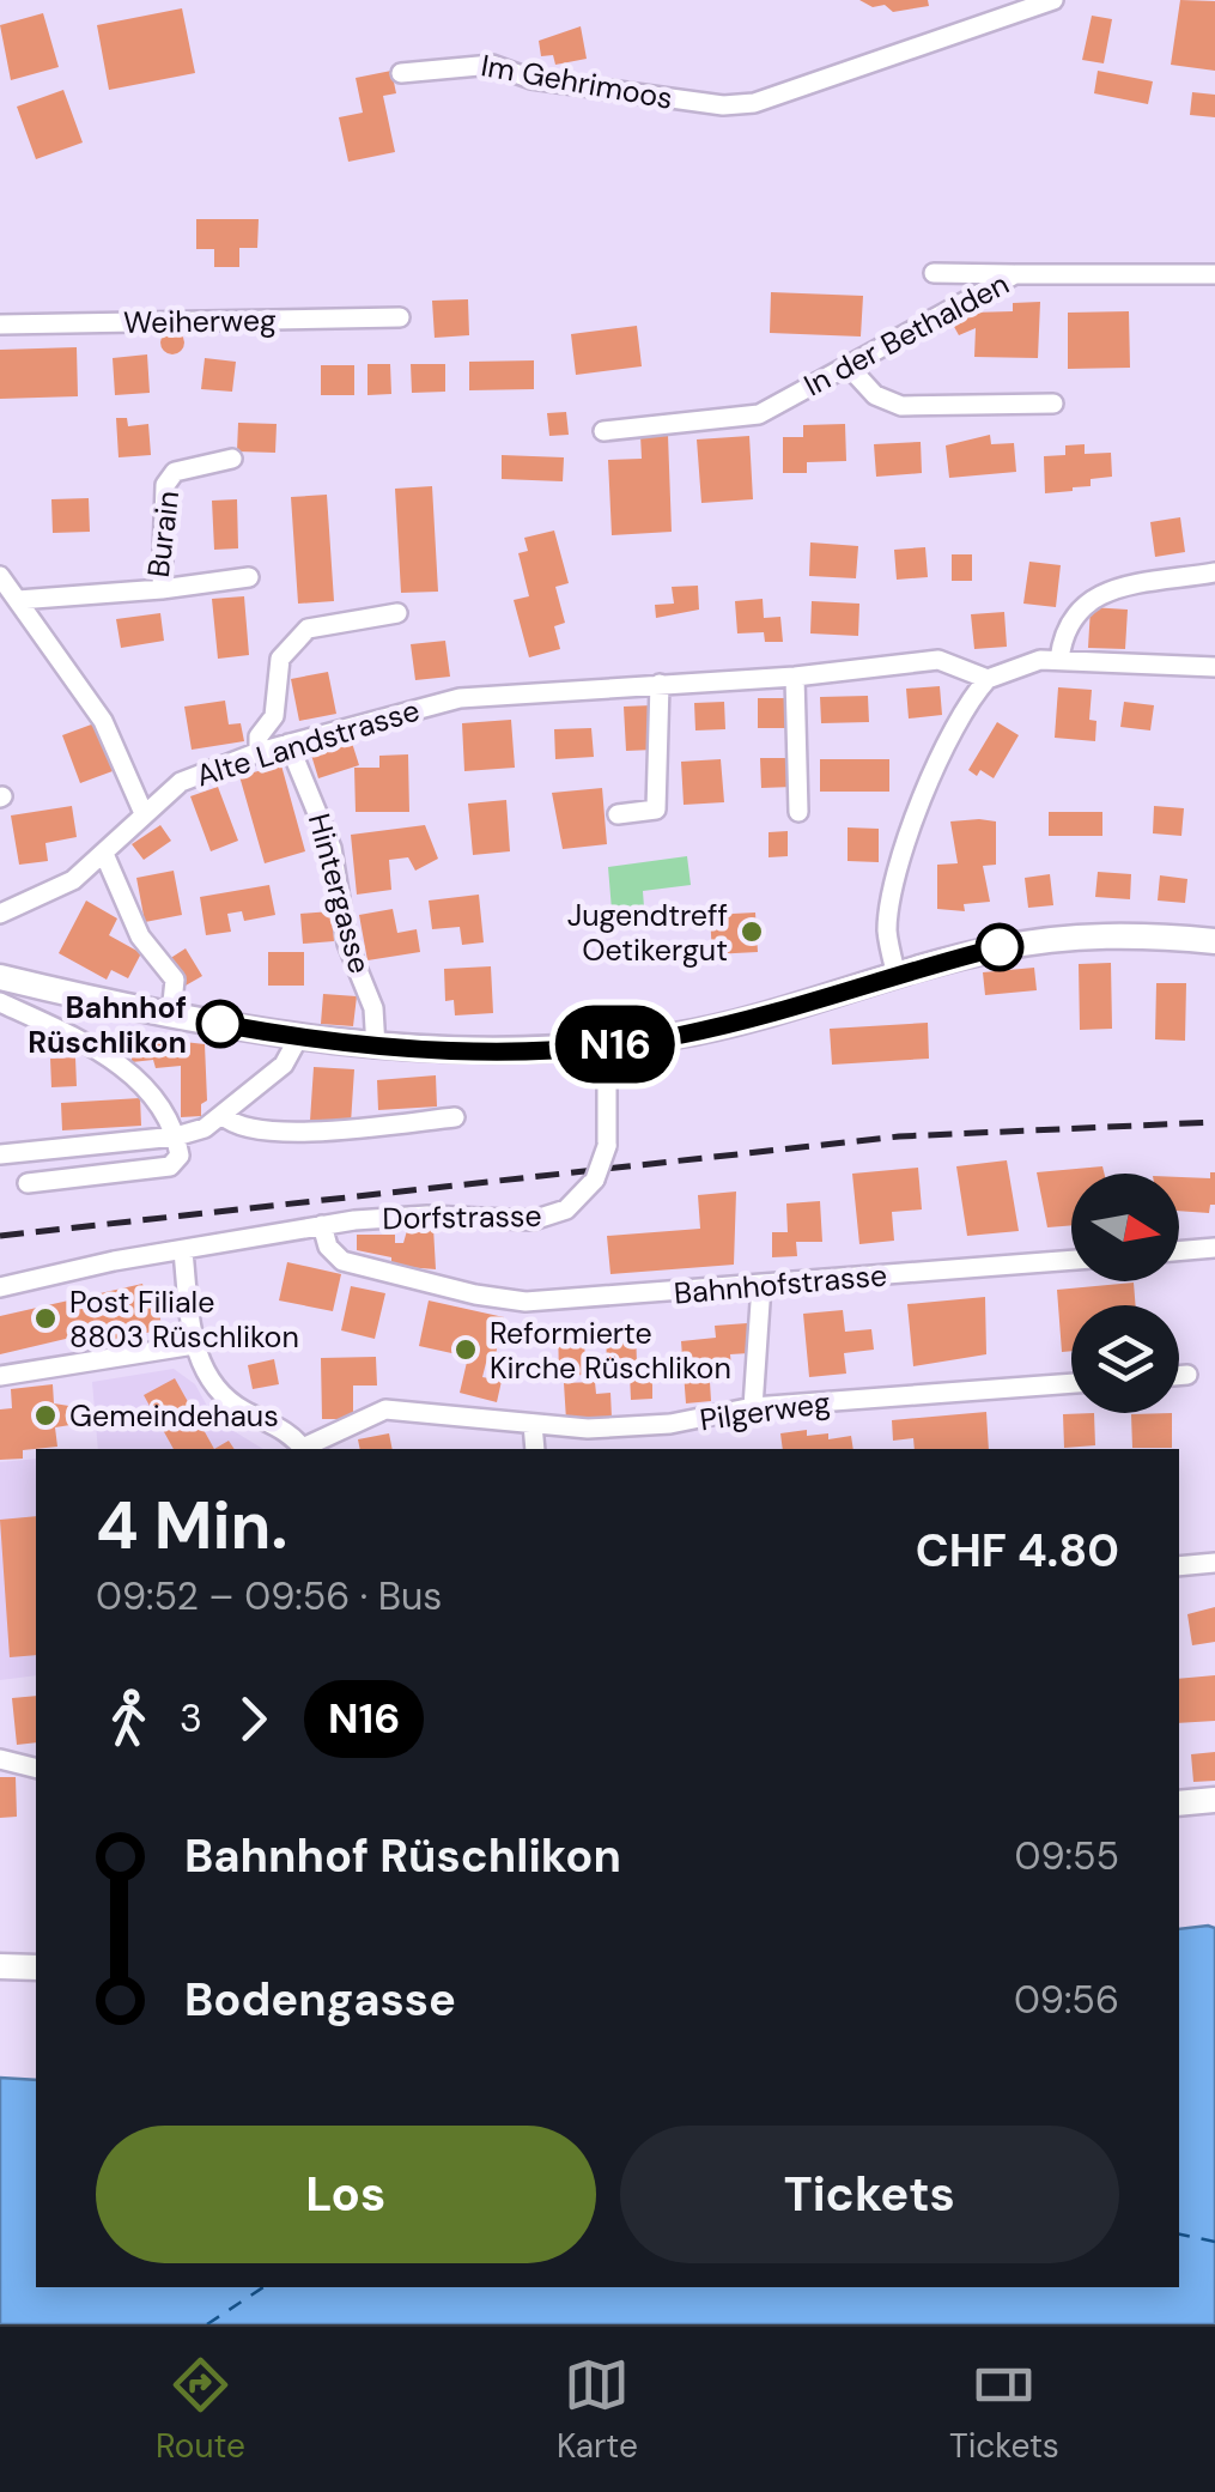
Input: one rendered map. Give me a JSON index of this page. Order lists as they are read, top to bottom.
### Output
{
  "streets": {
    "street": [
      "Im Gehrimoos",
      "Weiherweg",
      "In der Bethalden",
      "Burain",
      "Alte Landstrasse",
      "Hintergasse",
      "Dorfstrasse",
      "Bahnhofstrasse",
      "Pilgerweg"
    ]
  },
  "crossings": [
    ["Alte Landstrasse", "Hintergasse"],
    ["Dorfstrasse", "Bahnhofstrasse"]
  ],
  "places": [
    "Jugendtreff Oetikergut",
    "Bahnhof Rüschlikon",
    "Post Filiale 8803 Rüschlikon",
    "Reformierte Kirche Rüschlikon",
    "Gemeindehaus"
  ],
  "lines": ["bus line N16"],
  "north": "right",
  "page": {
    "on_map": "N16",
    "heading": ["4 Min.", "09:52 – 09:56 · Bus", "CHF 4.80"],
    "legs": ["3", "N16"],
    "list": [
      {
        "name": "Bahnhof Rüschlikon",
        "value": "09:55"
      },
      {
        "name": "Bodengasse",
        "value": "09:56"
      }
    ],
    "buttons": ["Los", "Tickets"],
    "tabs": ["Route", "Karte", "Tickets"]
  }
}
